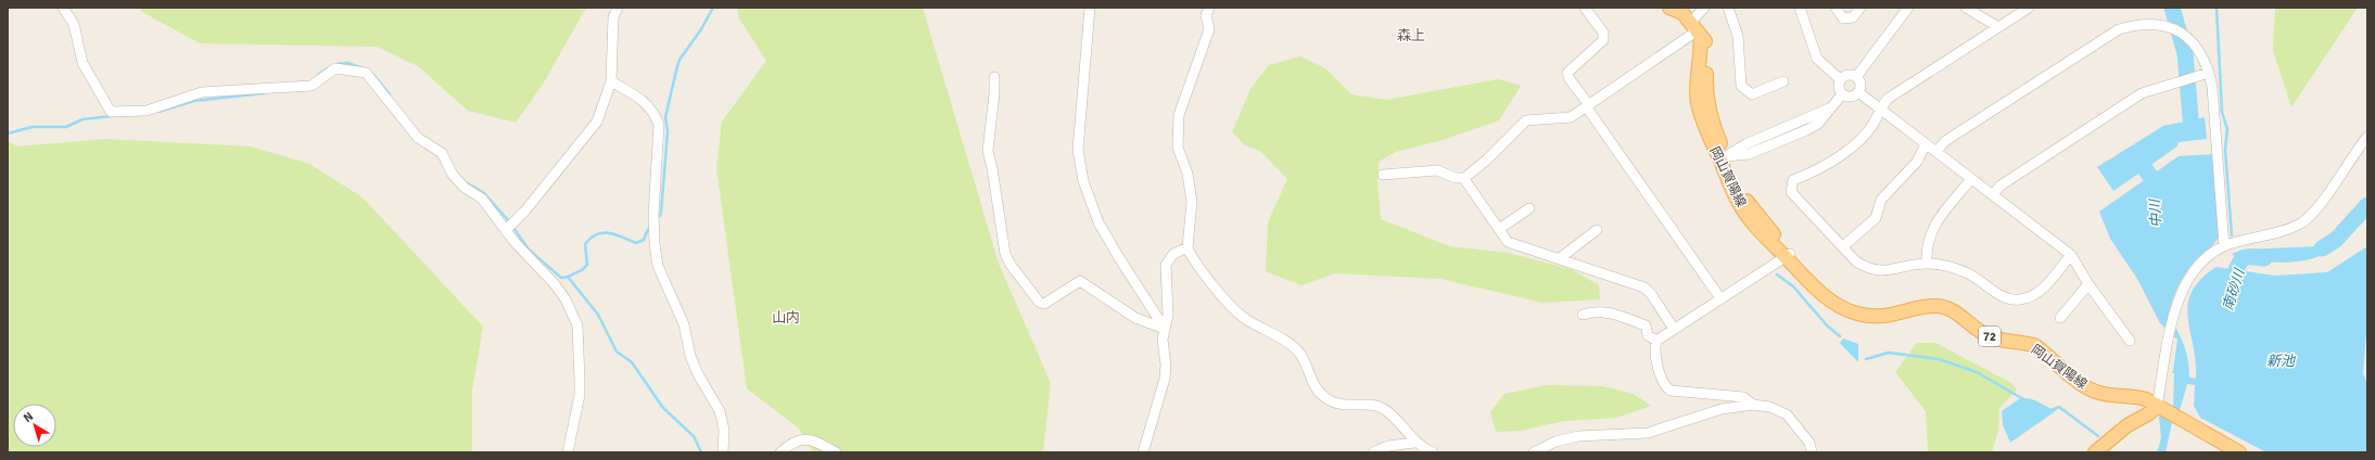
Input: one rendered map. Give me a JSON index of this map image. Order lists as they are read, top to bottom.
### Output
{
  "streets": {
    "main road": ["岡山賀陽線", "72"]
  },
  "districts": ["森上", "山内"],
  "water": ["中川", "南砂川", "新池"],
  "north": "top left"
}
